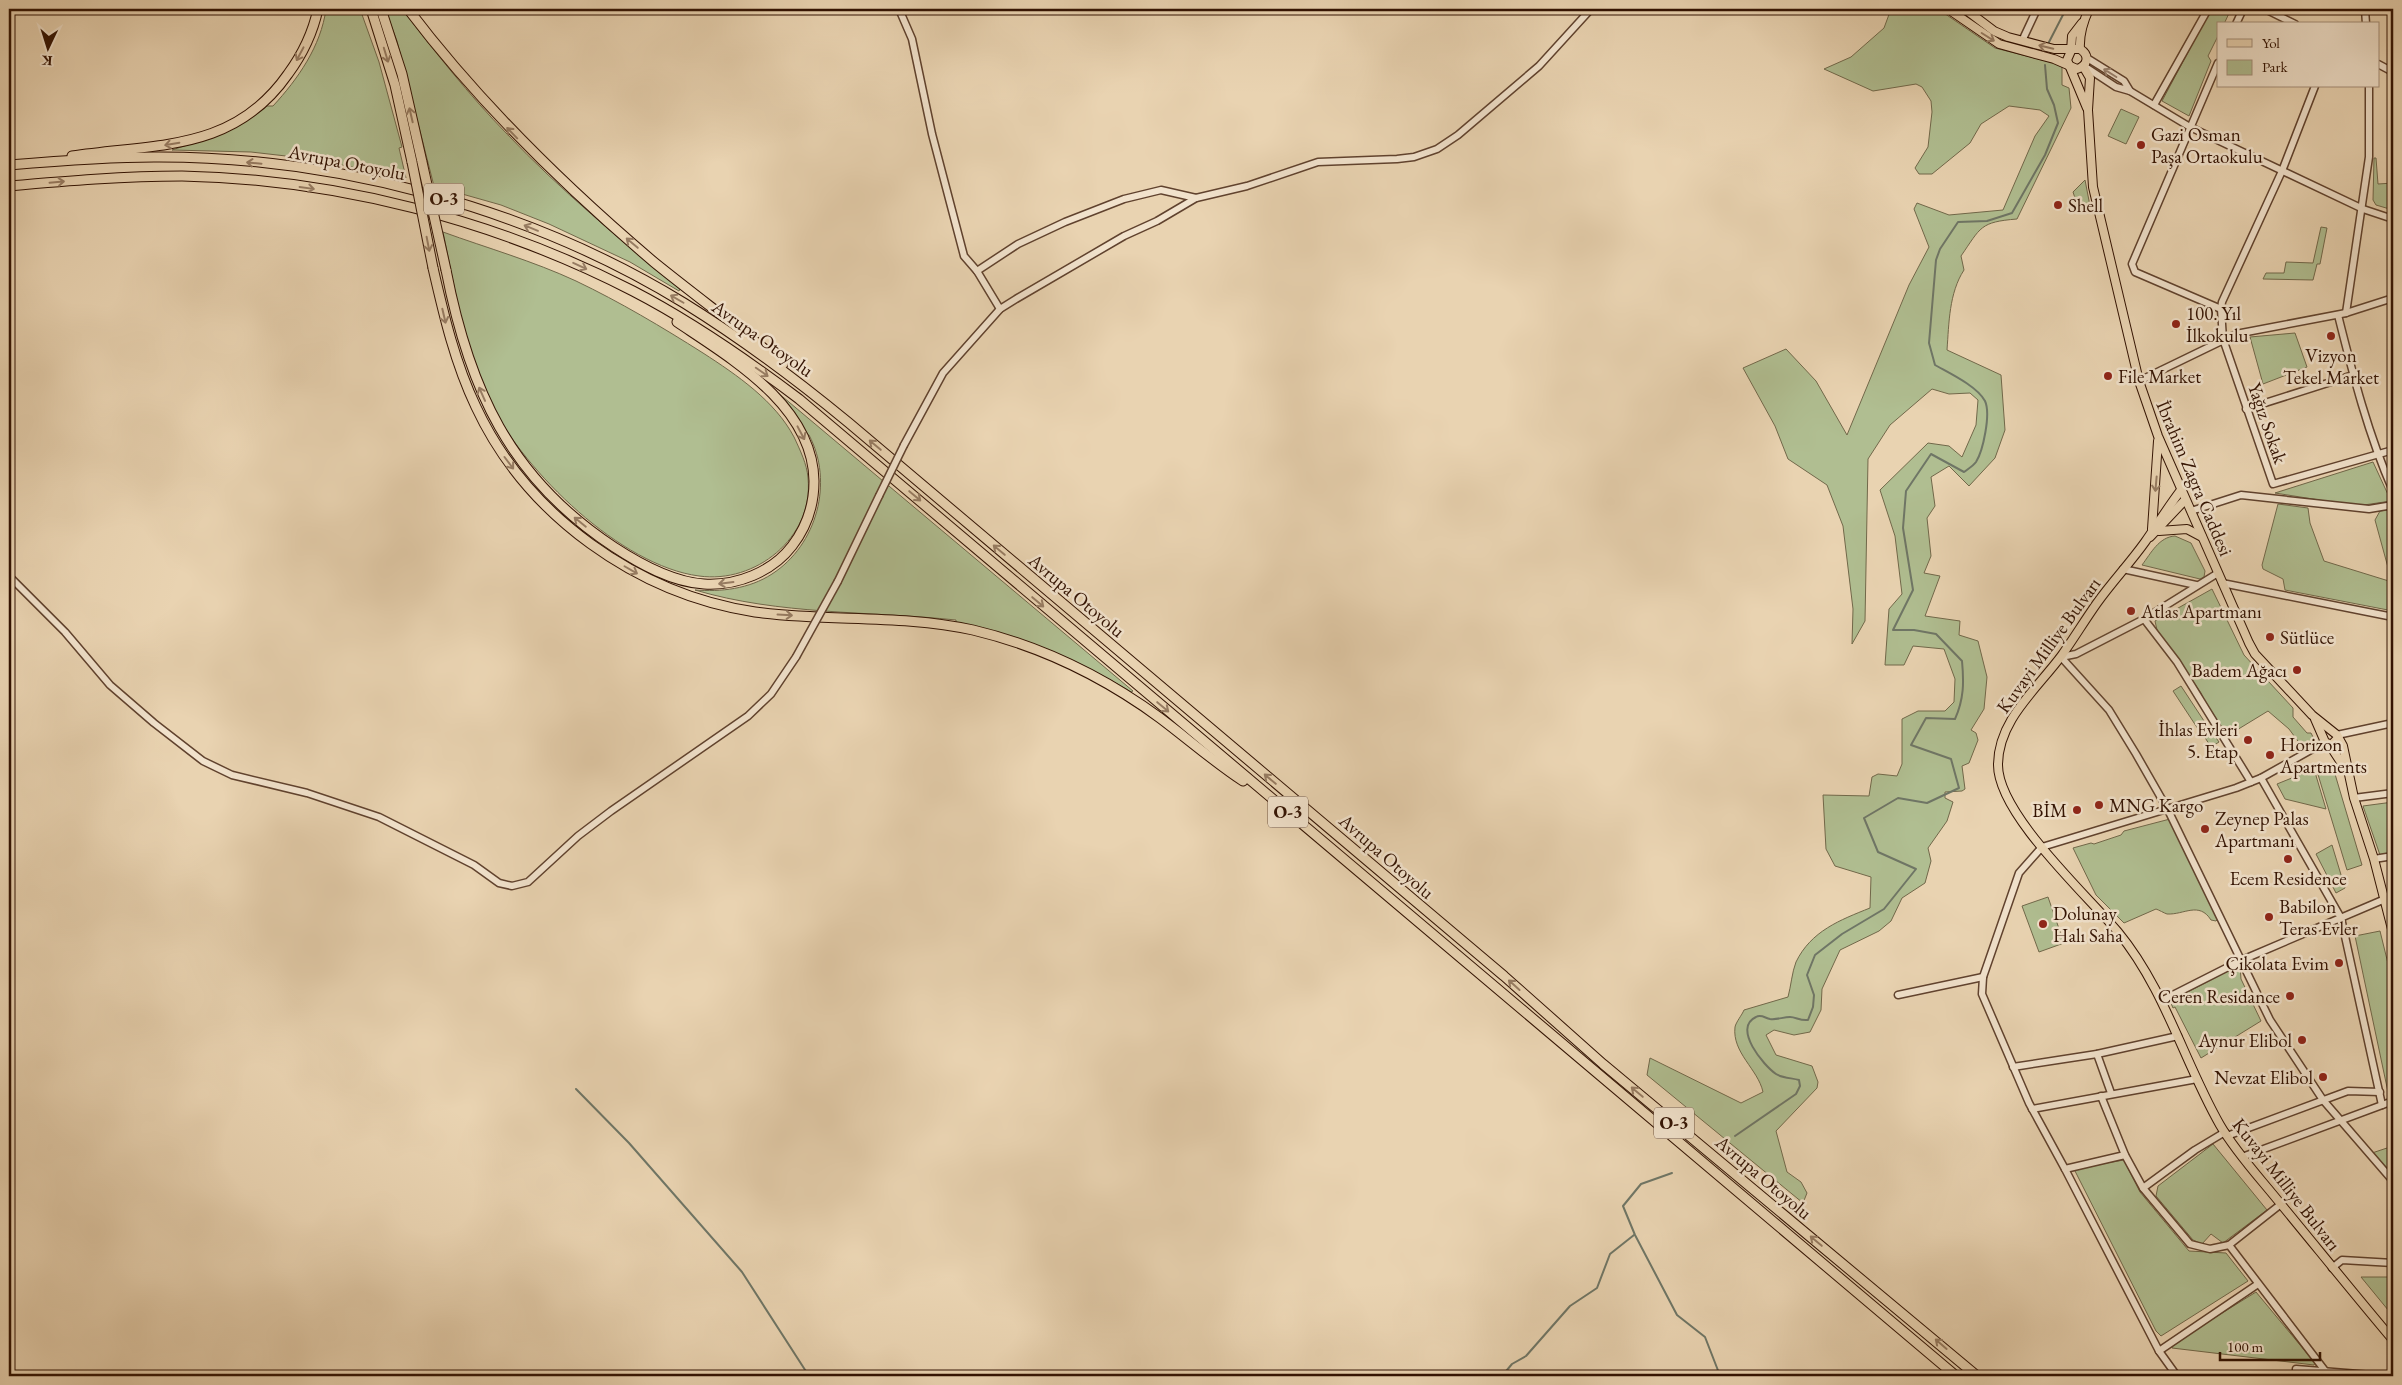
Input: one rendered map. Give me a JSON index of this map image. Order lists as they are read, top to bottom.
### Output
{
  "streets": {
    "highway": ["Avrupa Otoyolu", "O-3"],
    "main road": ["İbrahim Zagra Caddesi", "Kuvayi Milliye Bulvarı"],
    "street": ["Yağız Sokak"]
  },
  "crossings": [
    ["İbrahim Zagra Caddesi", "Kuvayi Milliye Bulvarı"]
  ],
  "places": [
    "Gazi Osman Paşa Ortaokulu",
    "Shell",
    "100. Yıl İlkokulu",
    "Vizyon Tekel Market",
    "File Market",
    "Atlas Apartmanı",
    "Sütlüce",
    "Badem Ağacı",
    "İhlas Evleri 5. Etap",
    "Horizon Apartments",
    "MNG Kargo",
    "BİM",
    "Zeynep Palas Apartmanı",
    "Ecem Residence",
    "Babilon Teras Evler",
    "Dolunay Halı Saha",
    "Çikolata Evim",
    "Ceren Residance",
    "Aynur Elibol",
    "Nevzat Elibol"
  ],
  "legend": ["Yol", "Park"],
  "scale_bar": "100 m",
  "north": "bottom"
}
